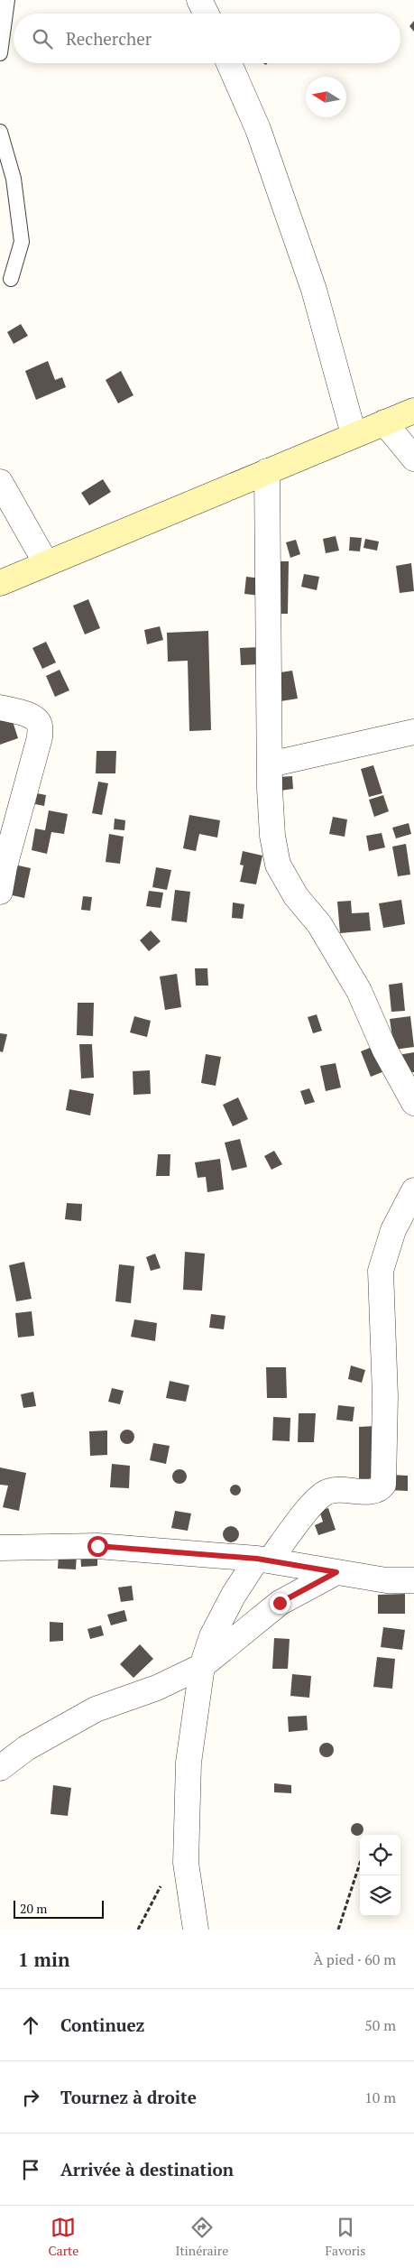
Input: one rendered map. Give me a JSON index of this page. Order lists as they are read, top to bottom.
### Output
{
  "scale_bar": "20 m",
  "north": "left",
  "page": {
    "search": "Rechercher",
    "scale": "20 m",
    "heading": ["1 min", "À pied · 60 m"],
    "list": [
      ["Continuez", "50 m"],
      ["Tournez à droite", "10 m"],
      "Arrivée à destination"
    ],
    "nav": ["Carte", "Itinéraire", "Favoris"]
  }
}
